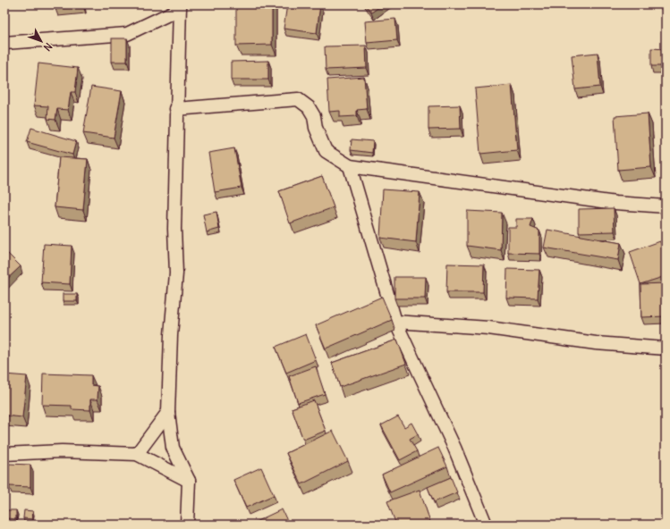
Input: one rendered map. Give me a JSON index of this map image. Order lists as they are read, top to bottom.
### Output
{
  "north": "bottom right"
}
